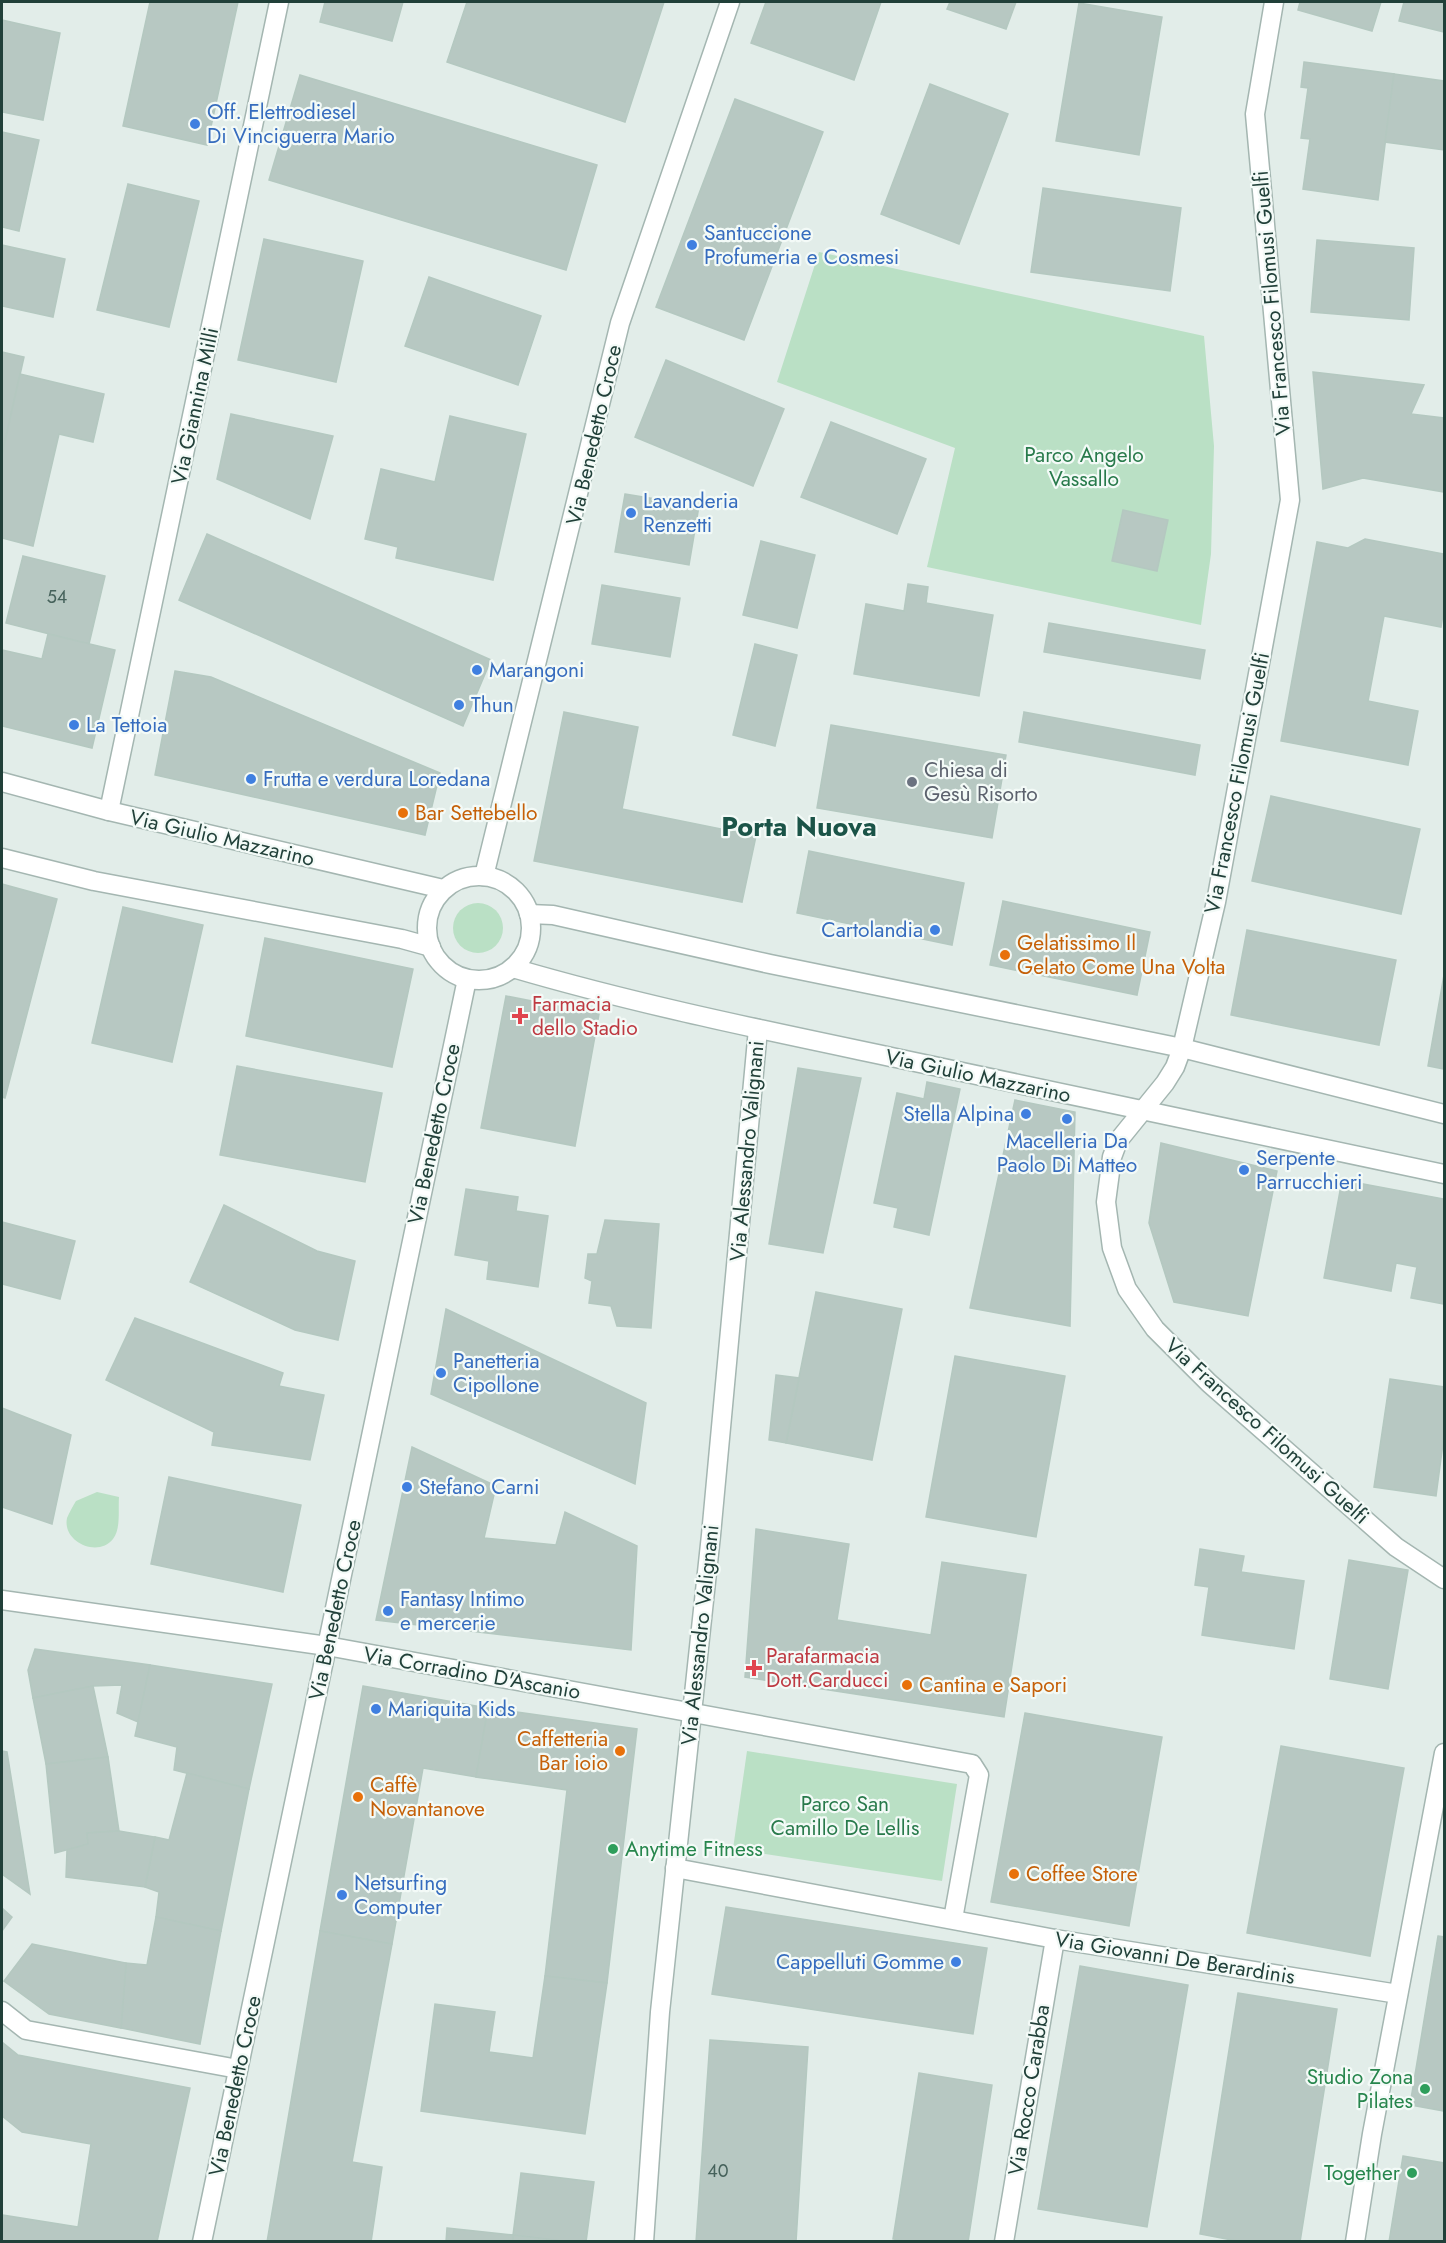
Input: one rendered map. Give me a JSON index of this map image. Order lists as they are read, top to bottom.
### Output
{
  "streets": {
    "street": [
      "Via Francesco Filomusi Guelfi",
      "Via Giannina Milli",
      "Via Benedetto Croce",
      "Via Giulio Mazzarino",
      "Via Alessandro Valignani",
      "Via Corradino D'Ascanio",
      "Via Giovanni De Berardinis",
      "Via Rocco Carabba"
    ]
  },
  "crossings": [
    ["Via Francesco Filomusi Guelfi", "Via Giulio Mazzarino"],
    ["Via Giannina Milli", "Via Giulio Mazzarino"],
    ["Via Benedetto Croce", "Via Giulio Mazzarino"],
    ["Via Benedetto Croce", "Via Corradino D'Ascanio"],
    ["Via Giulio Mazzarino", "Via Alessandro Valignani"],
    ["Via Alessandro Valignani", "Via Corradino D'Ascanio"],
    ["Via Alessandro Valignani", "Via Giovanni De Berardinis"],
    ["Via Corradino D'Ascanio", "Via Giovanni De Berardinis"],
    ["Via Giovanni De Berardinis", "Via Rocco Carabba"]
  ],
  "districts": ["Porta Nuova"],
  "parks": ["Parco Angelo Vassallo", "Parco San Camillo De Lellis"],
  "places": {
    "other": [
      "Off. Elettrodiesel Di Vinciguerra Mario",
      "Santuccione Profumeria e Cosmesi",
      "Lavanderia Renzetti",
      "Marangoni",
      "Thun",
      "La Tettoia",
      "Frutta e verdura Loredana",
      "Chiesa di Gesù Risorto",
      "Bar Settebello",
      "Cartolandia",
      "Gelatissimo Il Gelato Come Una Volta",
      "Stella Alpina",
      "Macelleria Da Paolo Di Matteo",
      "Serpente Parrucchieri",
      "Panetteria Cipollone",
      "Stefano Carni",
      "Fantasy Intimo e mercerie",
      "Cantina e Sapori",
      "Mariquita Kids",
      "Caffetteria Bar ioio",
      "Caffè Novantanove",
      "Anytime Fitness",
      "Coffee Store",
      "Netsurfing Computer",
      "Cappelluti Gomme",
      "Studio Zona Pilates",
      "Together"
    ],
    "health": ["Farmacia dello Stadio", "Parafarmacia Dott.Carducci"]
  },
  "house_numbers": ["54", "40"]
}
